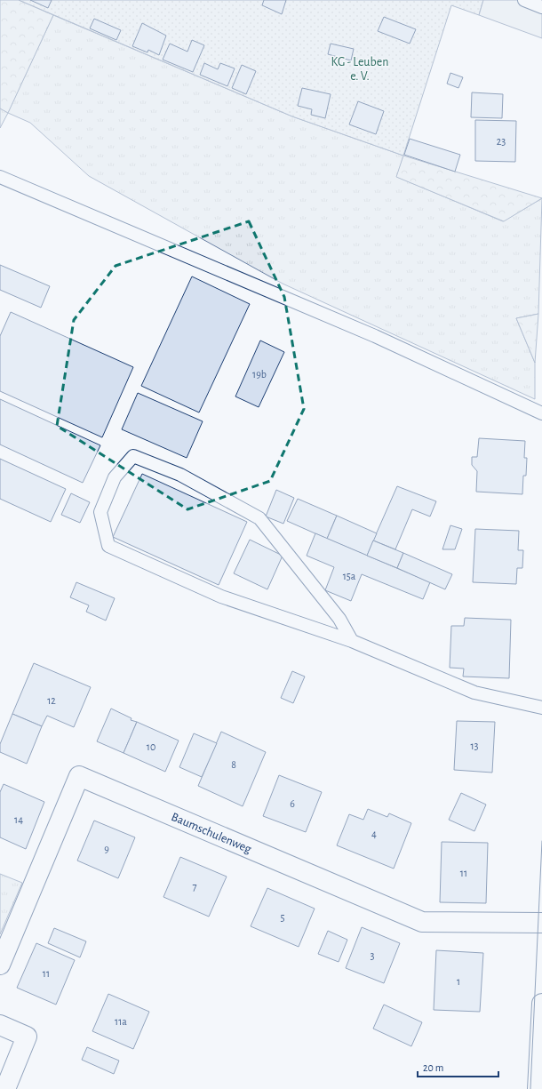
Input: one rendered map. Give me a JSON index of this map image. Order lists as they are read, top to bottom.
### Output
{
  "streets": {
    "street": ["Baumschulenweg"]
  },
  "parks": ["KG - Leuben e. V."],
  "house_numbers": [
    "23",
    "19b",
    "15a",
    "12",
    "13",
    "10",
    "8",
    "6",
    "14",
    "4",
    "9",
    "11",
    "7",
    "5",
    "3",
    "11",
    "1",
    "11a"
  ],
  "scale_bar": "20 m"
}
